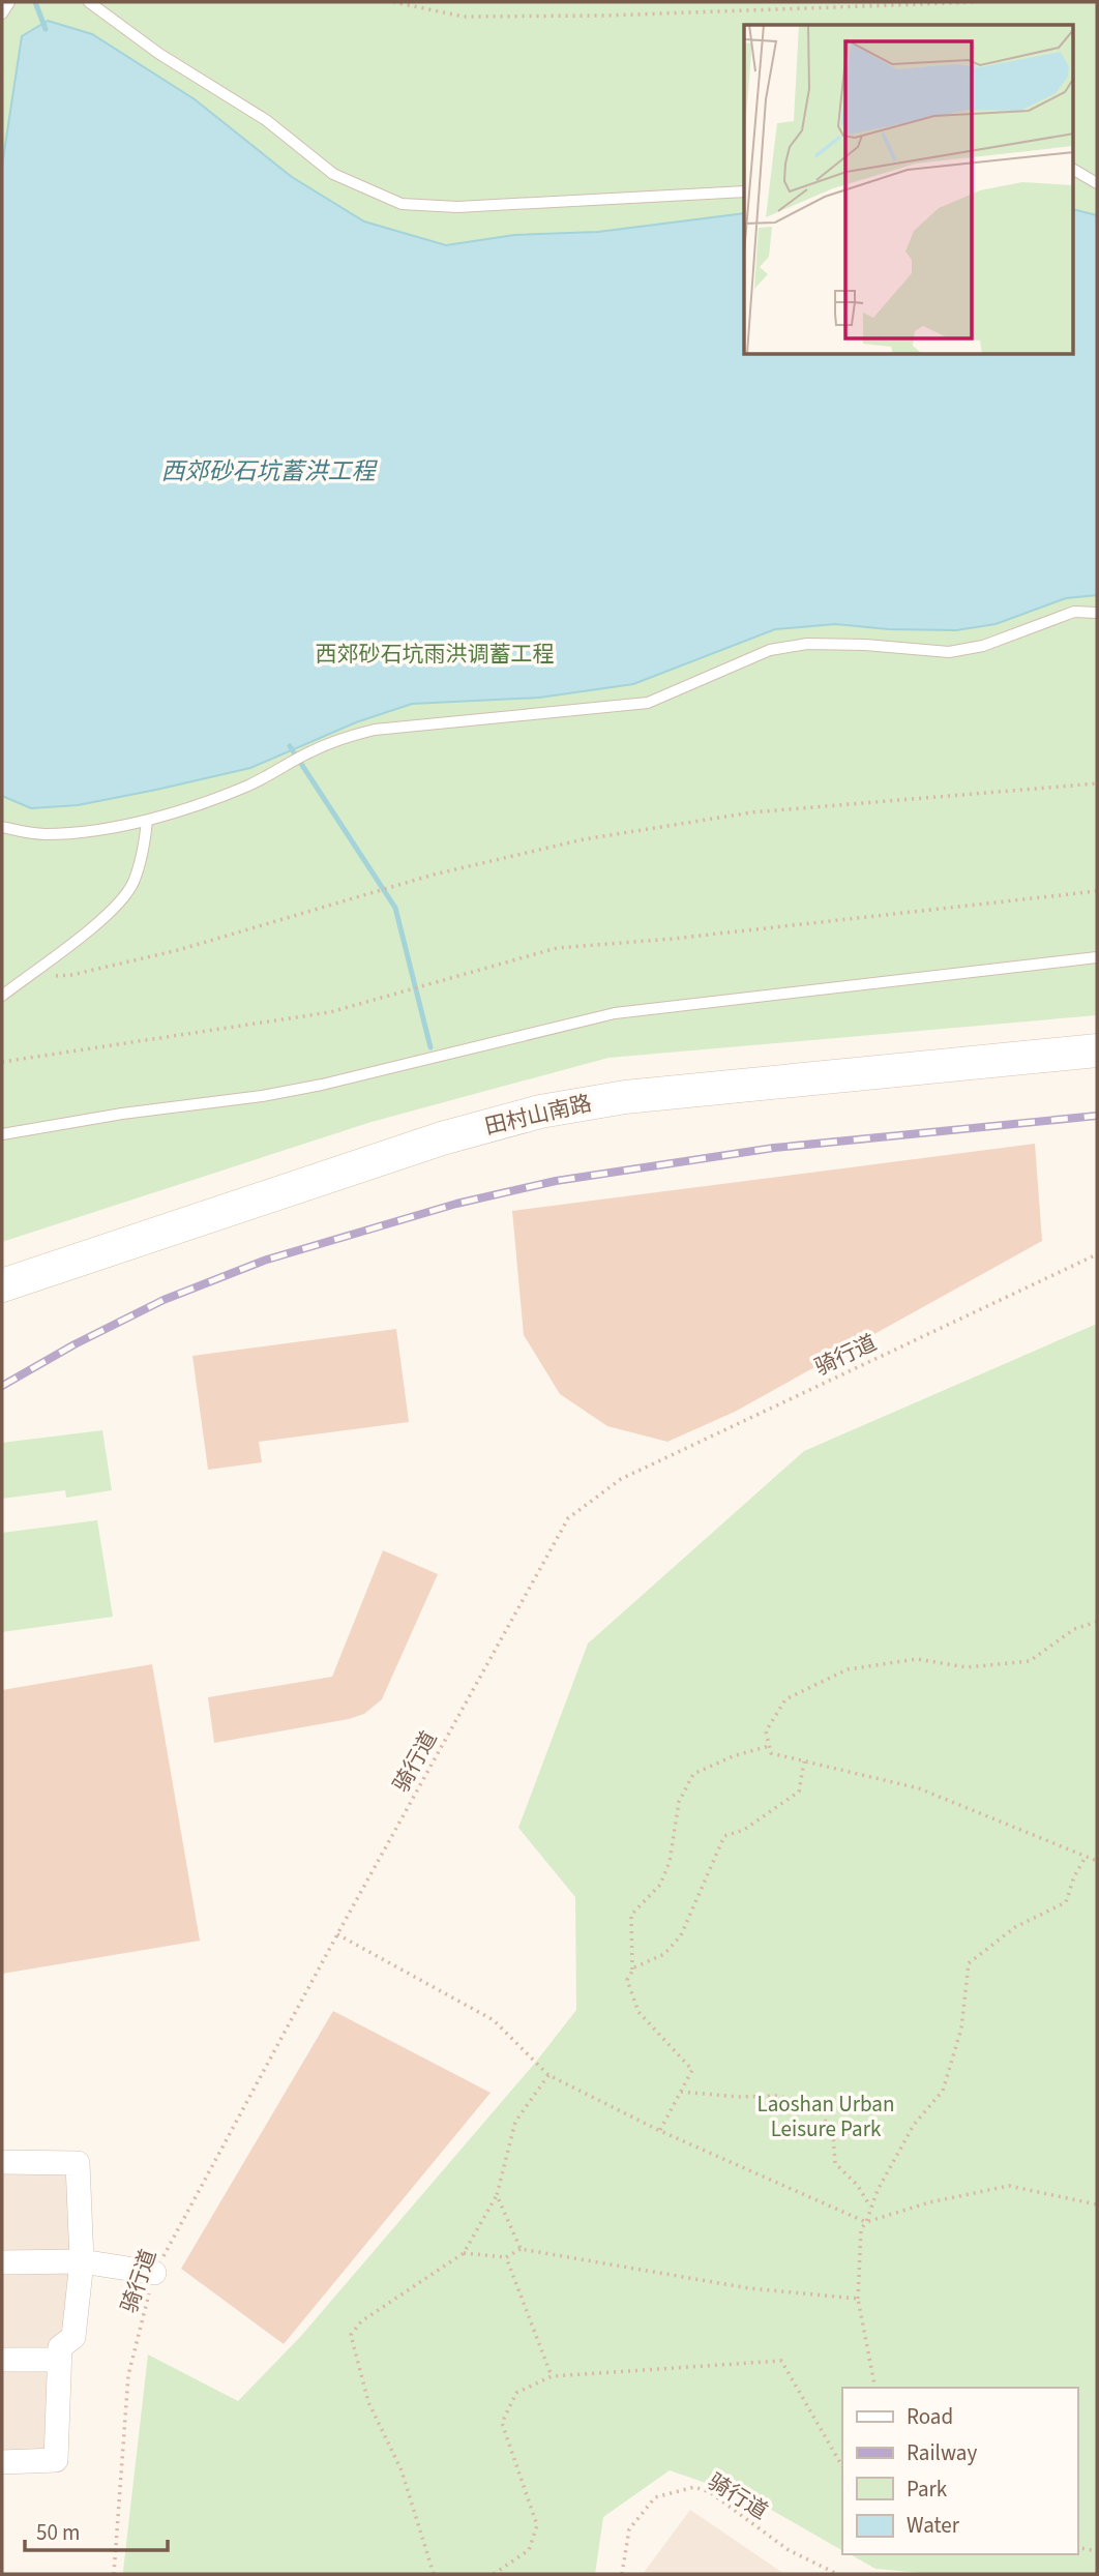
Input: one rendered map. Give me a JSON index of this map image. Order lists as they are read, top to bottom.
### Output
{
  "streets": {
    "main road": ["田村山南路"],
    "path": ["骑行道"]
  },
  "water": ["西郊砂石坑蓄洪工程"],
  "parks": ["西郊砂石坑雨洪调蓄工程", "Laoshan Urban Leisure Park"],
  "legend": [
    "Road",
    "Railway",
    "Park",
    "Water"
  ],
  "scale_bar": "50 m"
}
